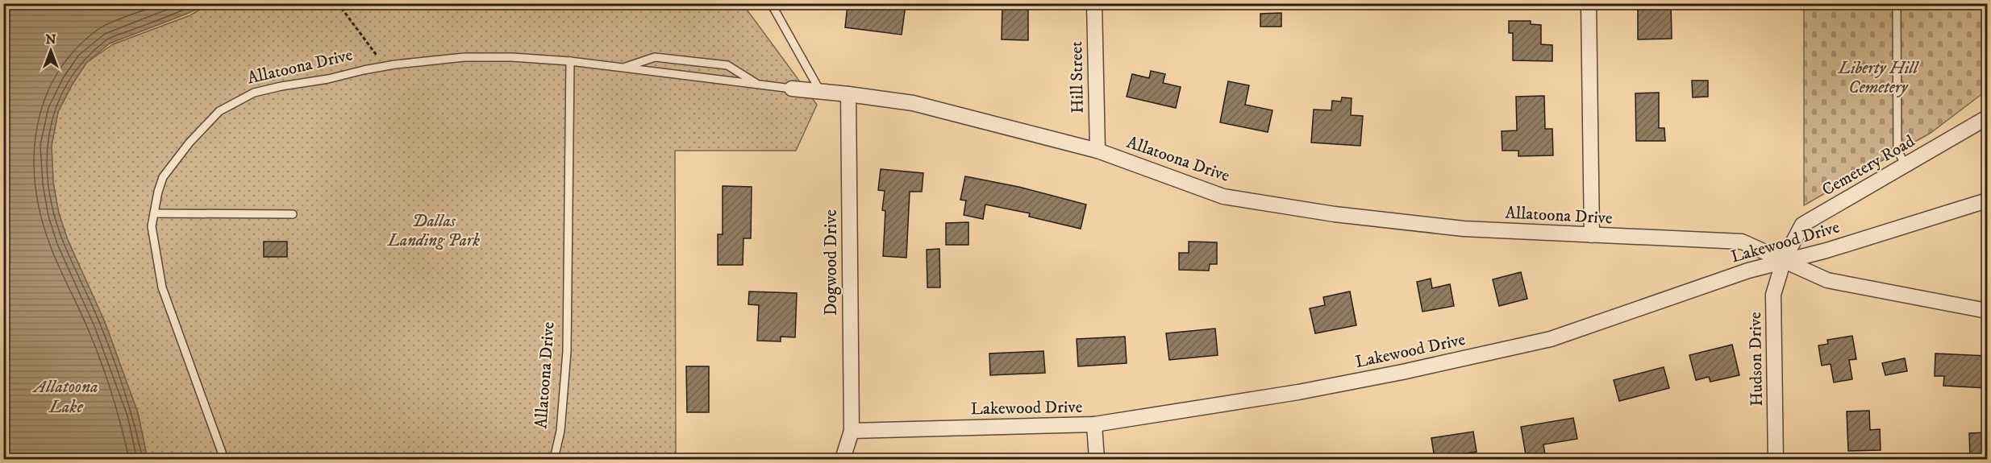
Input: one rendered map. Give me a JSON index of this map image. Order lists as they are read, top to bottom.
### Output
{
  "streets": {
    "street": [
      "Allatoona Drive",
      "Hill Street",
      "Cemetery Road",
      "Lakewood Drive",
      "Dogwood Drive",
      "Hudson Drive"
    ]
  },
  "crossings": [
    ["Allatoona Drive", "Hill Street"],
    ["Allatoona Drive", "Cemetery Road"],
    ["Allatoona Drive", "Lakewood Drive"],
    ["Allatoona Drive", "Dogwood Drive"],
    ["Allatoona Drive", "Hudson Drive"],
    ["Cemetery Road", "Lakewood Drive"],
    ["Cemetery Road", "Hudson Drive"],
    ["Lakewood Drive", "Dogwood Drive"],
    ["Lakewood Drive", "Hudson Drive"]
  ],
  "water": ["Allatoona Lake"],
  "parks": ["Liberty Hill Cemetery", "Dallas Landing Park"],
  "north": "top"
}
